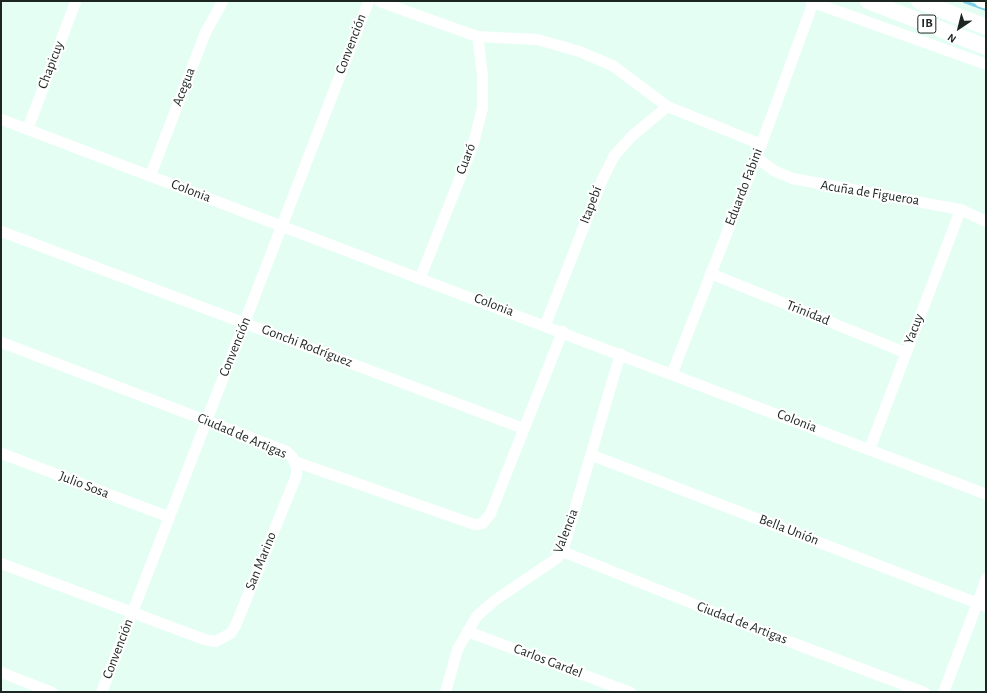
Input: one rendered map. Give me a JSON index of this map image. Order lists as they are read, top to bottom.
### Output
{
  "streets": {
    "highway": ["IB"],
    "street": [
      "Convención",
      "Chapicuy",
      "Acegua",
      "Cuaró",
      "Eduardo Fabini",
      "Colonia",
      "Acuña de Figueroa",
      "Itapebí",
      "Trinidad",
      "Yacuy",
      "Gonchi Rodríguez",
      "Ciudad de Artigas",
      "Julio Sosa",
      "Bella Unión",
      "Valencia",
      "San Marino",
      "Carlos Gardel"
    ]
  },
  "crossings": [
    ["Convención", "Colonia"],
    ["Convención", "Gonchi Rodríguez"],
    ["Convención", "Ciudad de Artigas"],
    ["Convención", "Julio Sosa"],
    ["Convención", "San Marino"],
    ["Chapicuy", "Colonia"],
    ["Acegua", "Colonia"],
    ["Cuaró", "Colonia"],
    ["Eduardo Fabini", "Colonia"],
    ["Eduardo Fabini", "Acuña de Figueroa"],
    ["Eduardo Fabini", "Trinidad"],
    ["Colonia", "Itapebí"],
    ["Colonia", "Yacuy"],
    ["Colonia", "Valencia"],
    ["Acuña de Figueroa", "Yacuy"],
    ["Trinidad", "Yacuy"],
    ["Gonchi Rodríguez", "Ciudad de Artigas"],
    ["Ciudad de Artigas", "Valencia"],
    ["Ciudad de Artigas", "San Marino"],
    ["Bella Unión", "Valencia"],
    ["Valencia", "Carlos Gardel"]
  ],
  "north": "bottom left"
}
